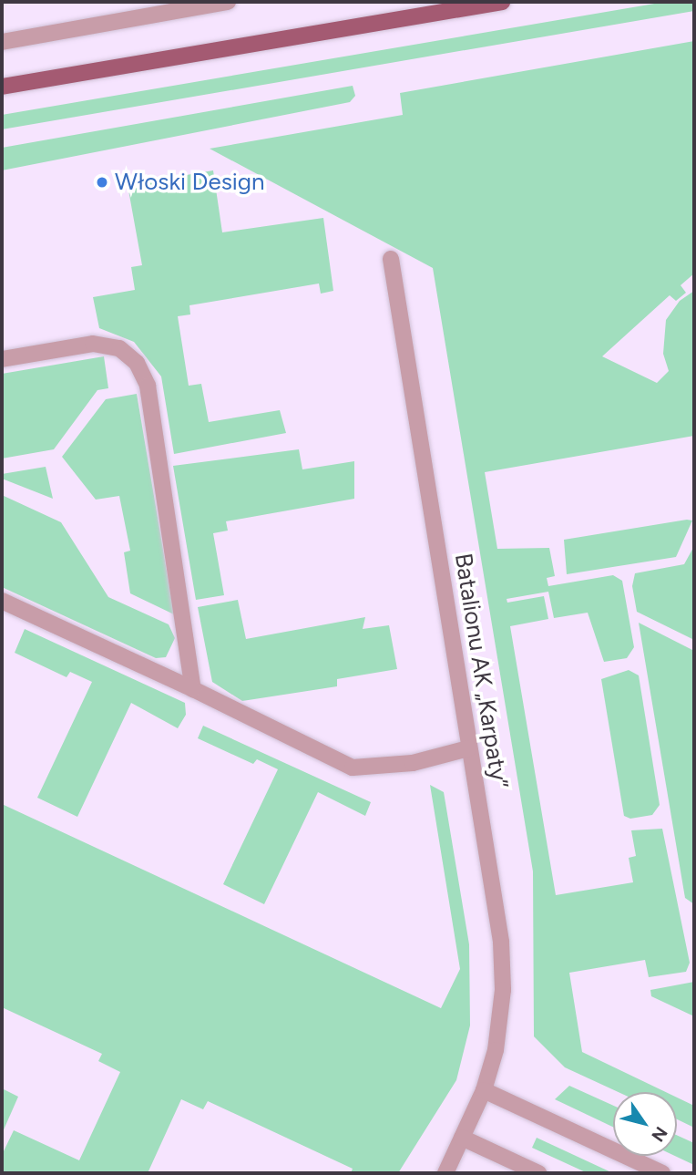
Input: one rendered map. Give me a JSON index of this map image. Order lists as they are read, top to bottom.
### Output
{
  "streets": {
    "street": ["Batalionu AK „Karpaty”"]
  },
  "places": ["Włoski Design"],
  "north": "bottom right"
}
